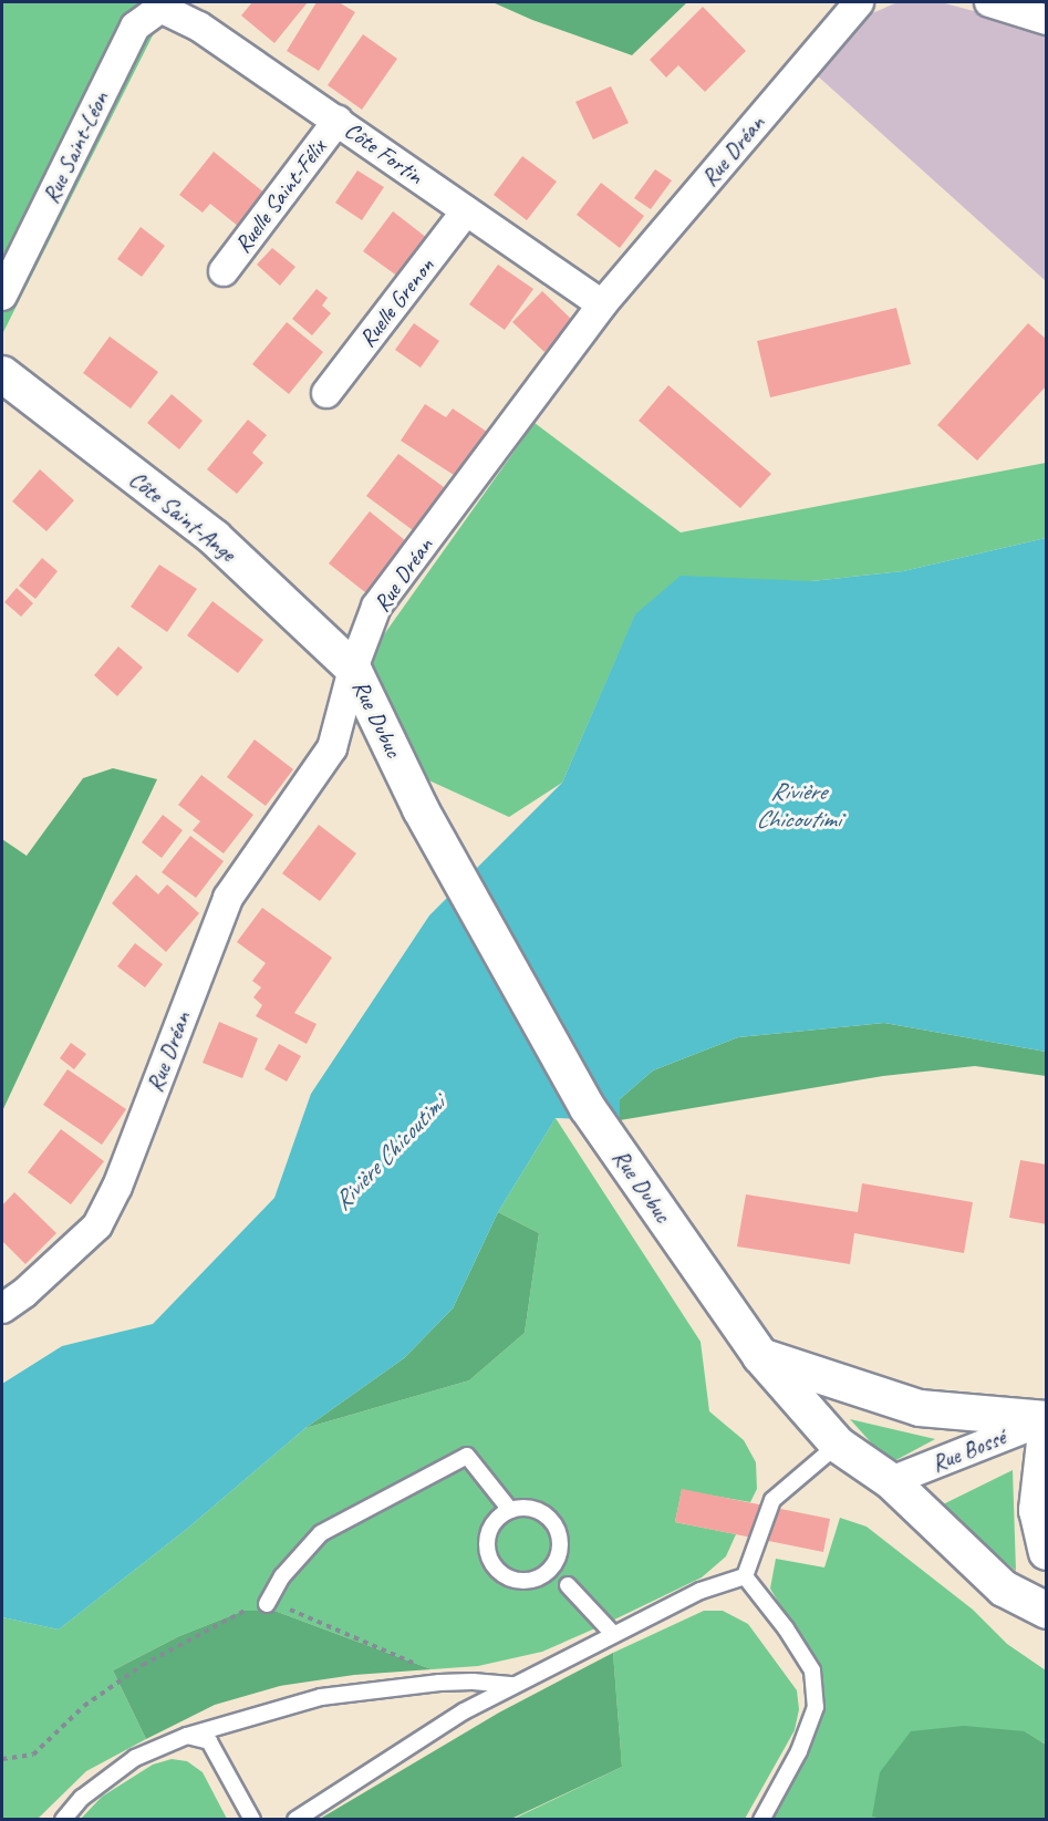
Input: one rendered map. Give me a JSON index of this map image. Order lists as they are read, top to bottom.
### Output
{
  "streets": {
    "street": [
      "Rue Saint-Léon",
      "Rue Dréan",
      "Côte Fortin",
      "Ruelle Saint-Félix",
      "Ruelle Grenon",
      "Côte Saint-Ange",
      "Rue Dubuc",
      "Rue Bossé"
    ]
  },
  "crossings": [
    ["Rue Saint-Léon", "Côte Fortin"],
    ["Rue Dréan", "Côte Fortin"],
    ["Rue Dréan", "Côte Saint-Ange"],
    ["Rue Dréan", "Rue Dubuc"],
    ["Côte Fortin", "Ruelle Saint-Félix"],
    ["Côte Fortin", "Ruelle Grenon"],
    ["Côte Saint-Ange", "Rue Dubuc"],
    ["Rue Dubuc", "Rue Bossé"]
  ],
  "water": ["Rivière Chicoutimi"]
}
